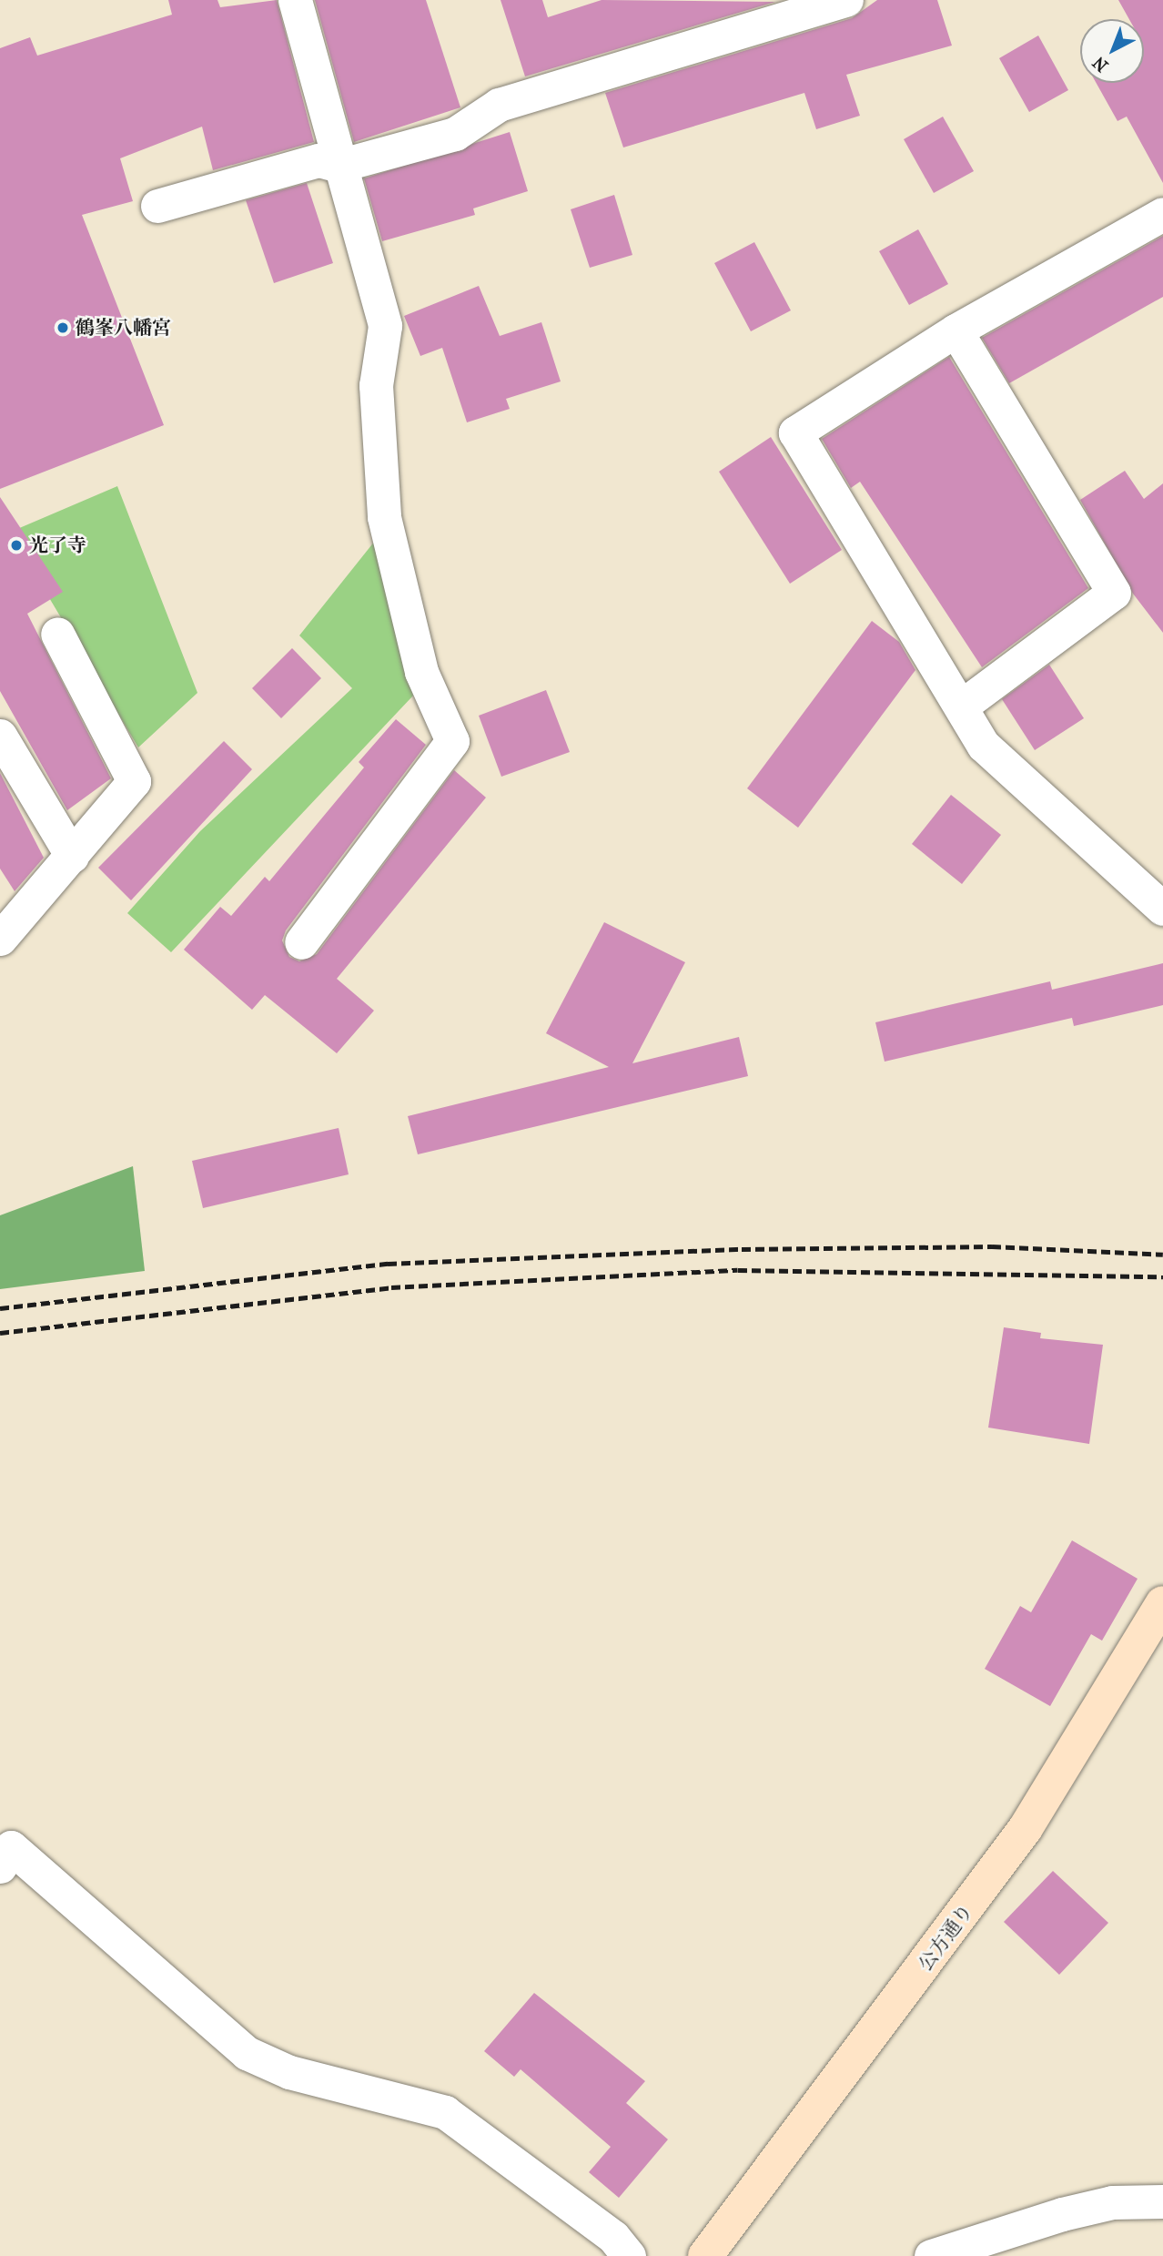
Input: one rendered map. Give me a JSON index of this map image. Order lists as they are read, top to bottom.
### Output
{
  "streets": {
    "street": ["公方通り"]
  },
  "places": ["鶴峯八幡宮", "光了寺"],
  "north": "bottom left"
}
